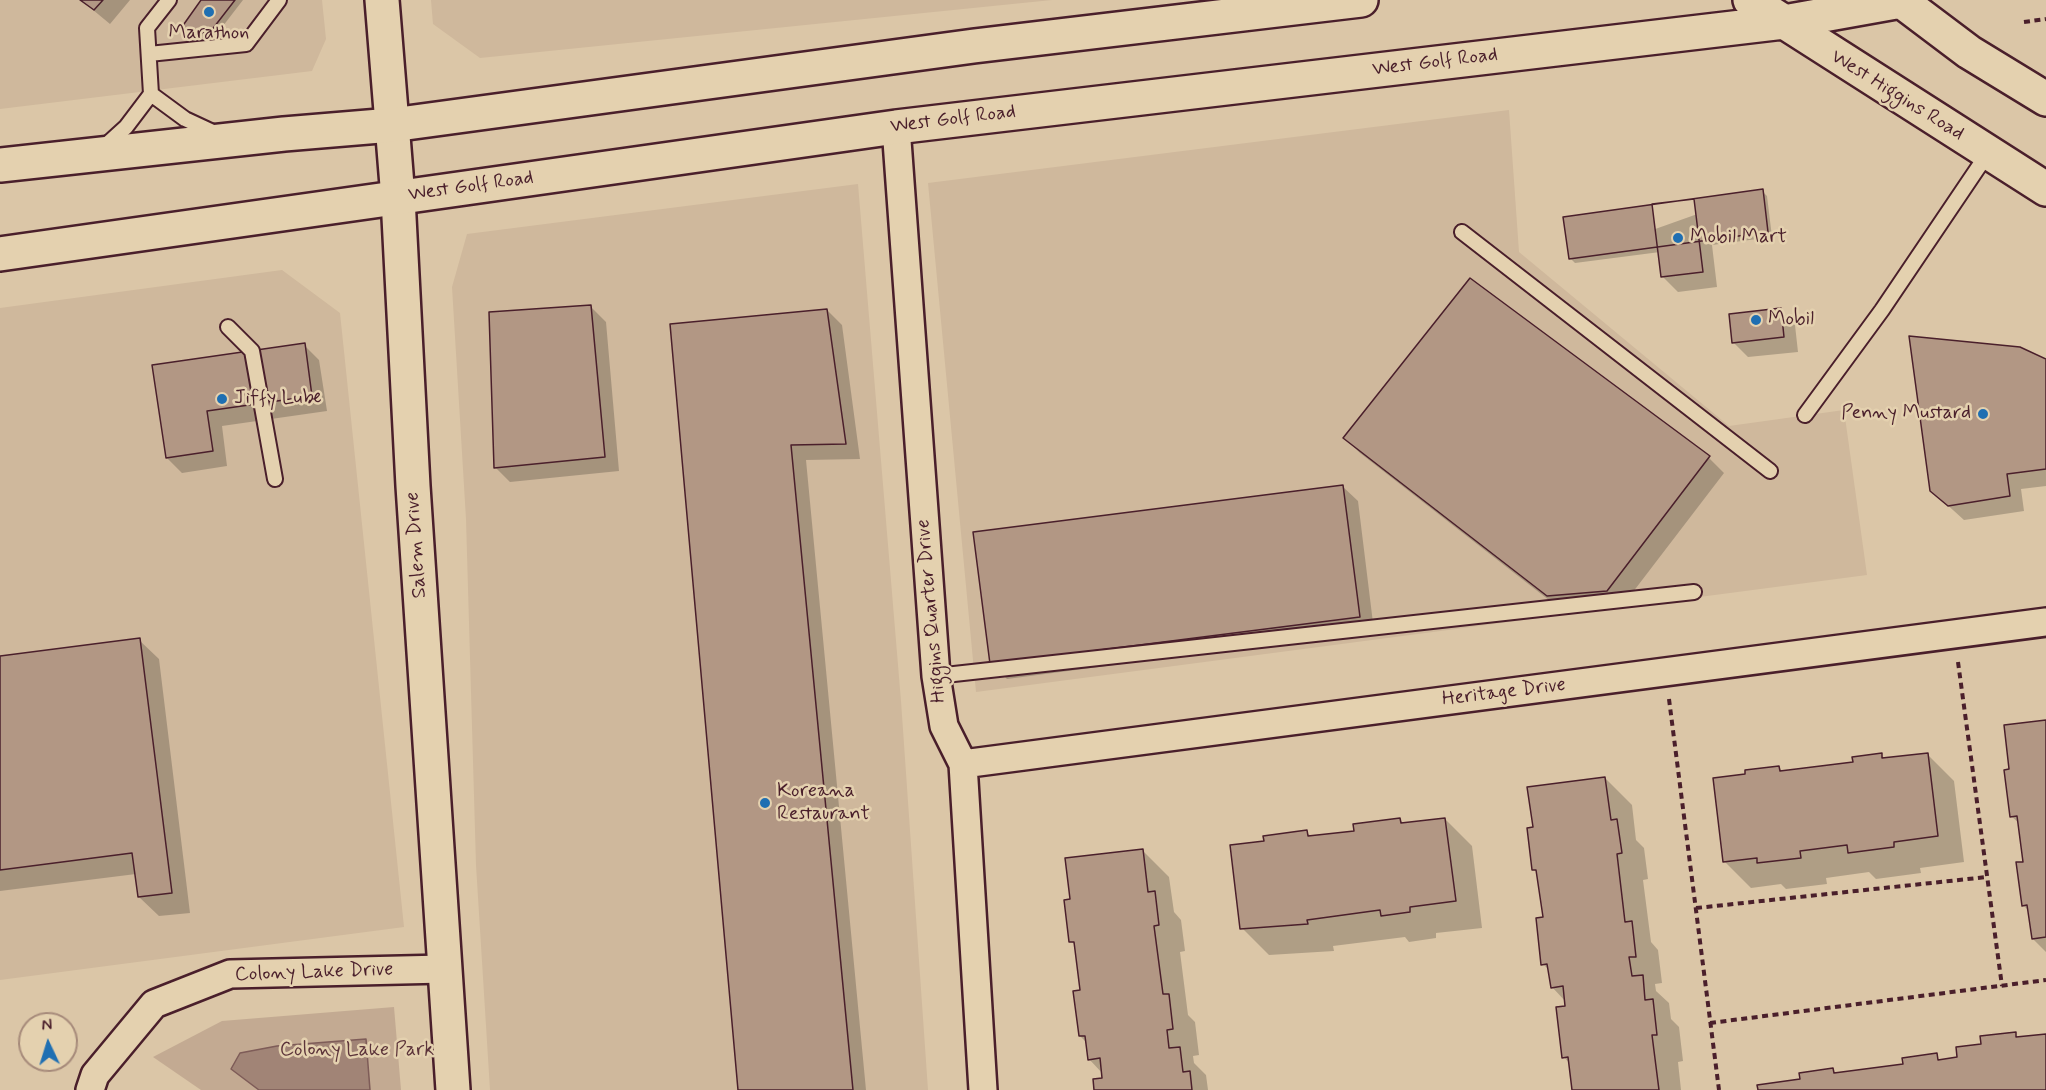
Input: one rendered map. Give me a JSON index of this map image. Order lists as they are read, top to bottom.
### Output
{
  "streets": {
    "main road": ["West Golf Road", "West Higgins Road", "Salem Drive"],
    "street": ["Higgins Quarter Drive", "Heritage Drive", "Colony Lake Drive"]
  },
  "crossings": [
    ["West Golf Road", "West Higgins Road"],
    ["West Golf Road", "Salem Drive"],
    ["West Golf Road", "Higgins Quarter Drive"],
    ["Salem Drive", "Colony Lake Drive"],
    ["Higgins Quarter Drive", "Heritage Drive"]
  ],
  "parks": ["Colony Lake Park"],
  "places": [
    "Marathon",
    "Mobil Mart",
    "Mobil",
    "Jiffy Lube",
    "Penny Mustard",
    "Koreana Restaurant"
  ],
  "north": "top"
}
